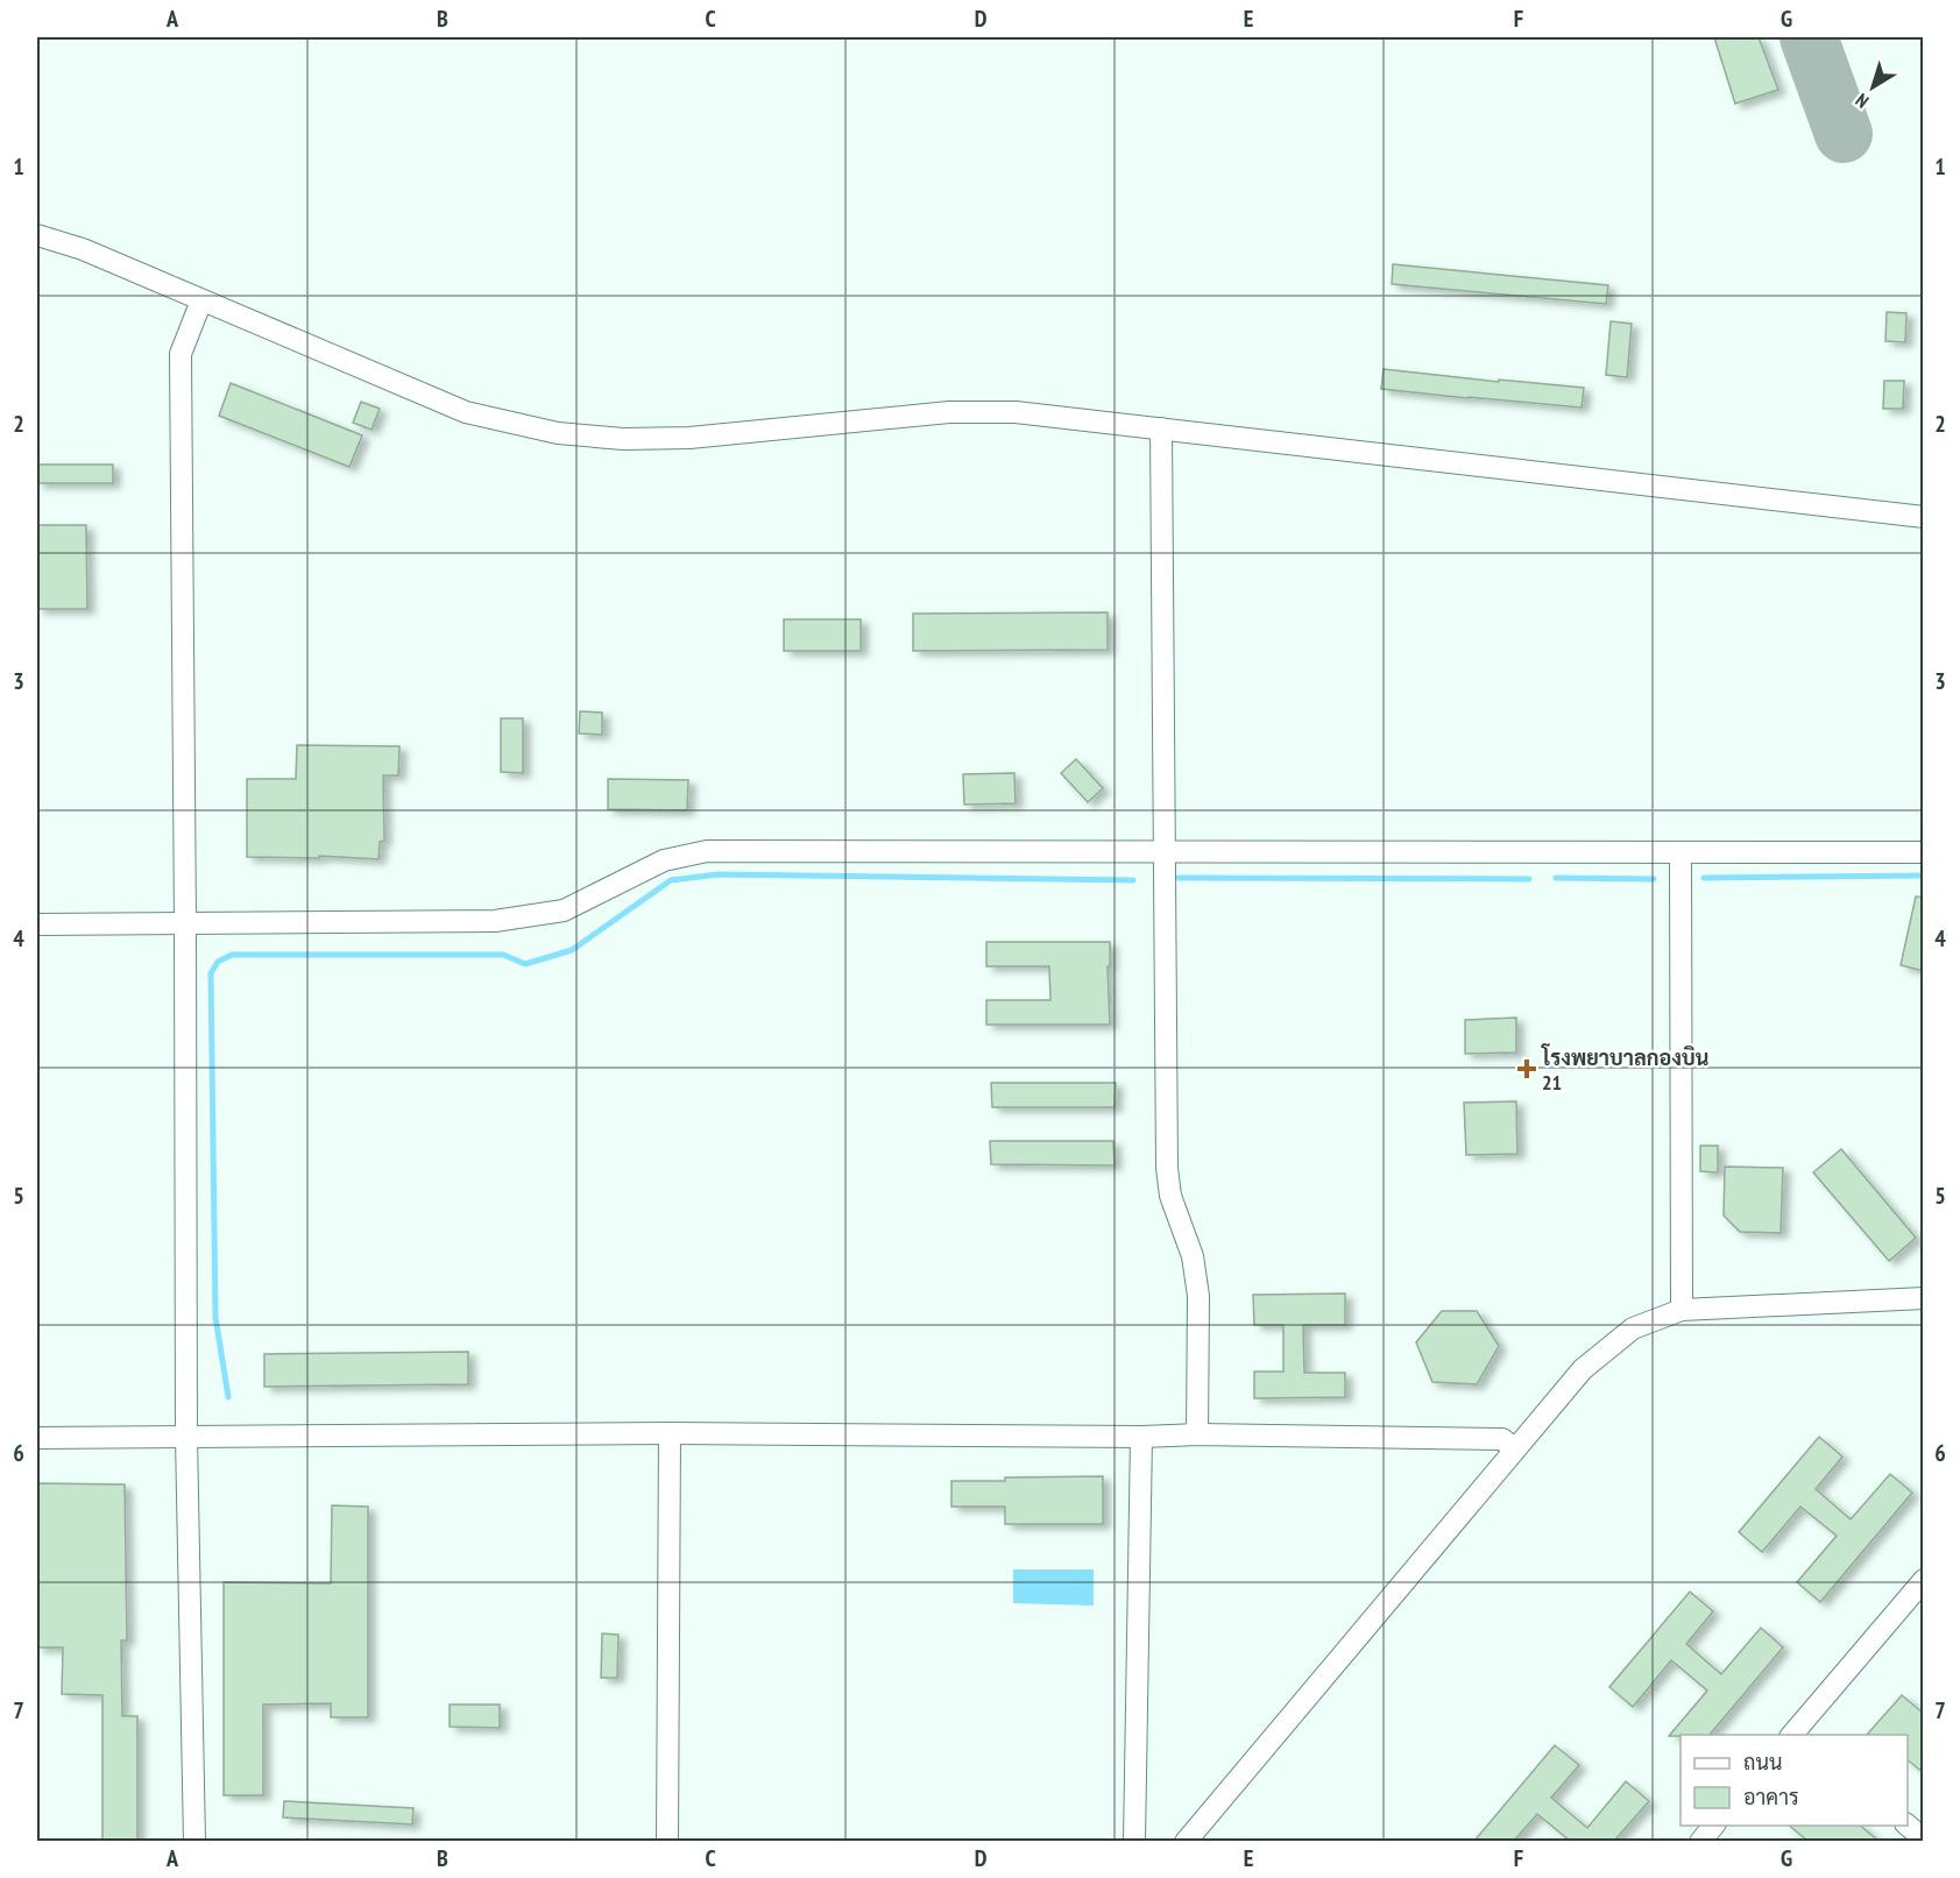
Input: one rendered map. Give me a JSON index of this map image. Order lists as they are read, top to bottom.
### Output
{
  "places": {
    "health": ["โรงพยาบาลกองบิน 21"]
  },
  "legend": ["ถนน", "อาคาร"],
  "north": "bottom left",
  "grid": {
    "columns": [
      "A",
      "B",
      "C",
      "D",
      "E",
      "F",
      "G"
    ],
    "rows": [
      "1",
      "2",
      "3",
      "4",
      "5",
      "6",
      "7"
    ]
  }
}
